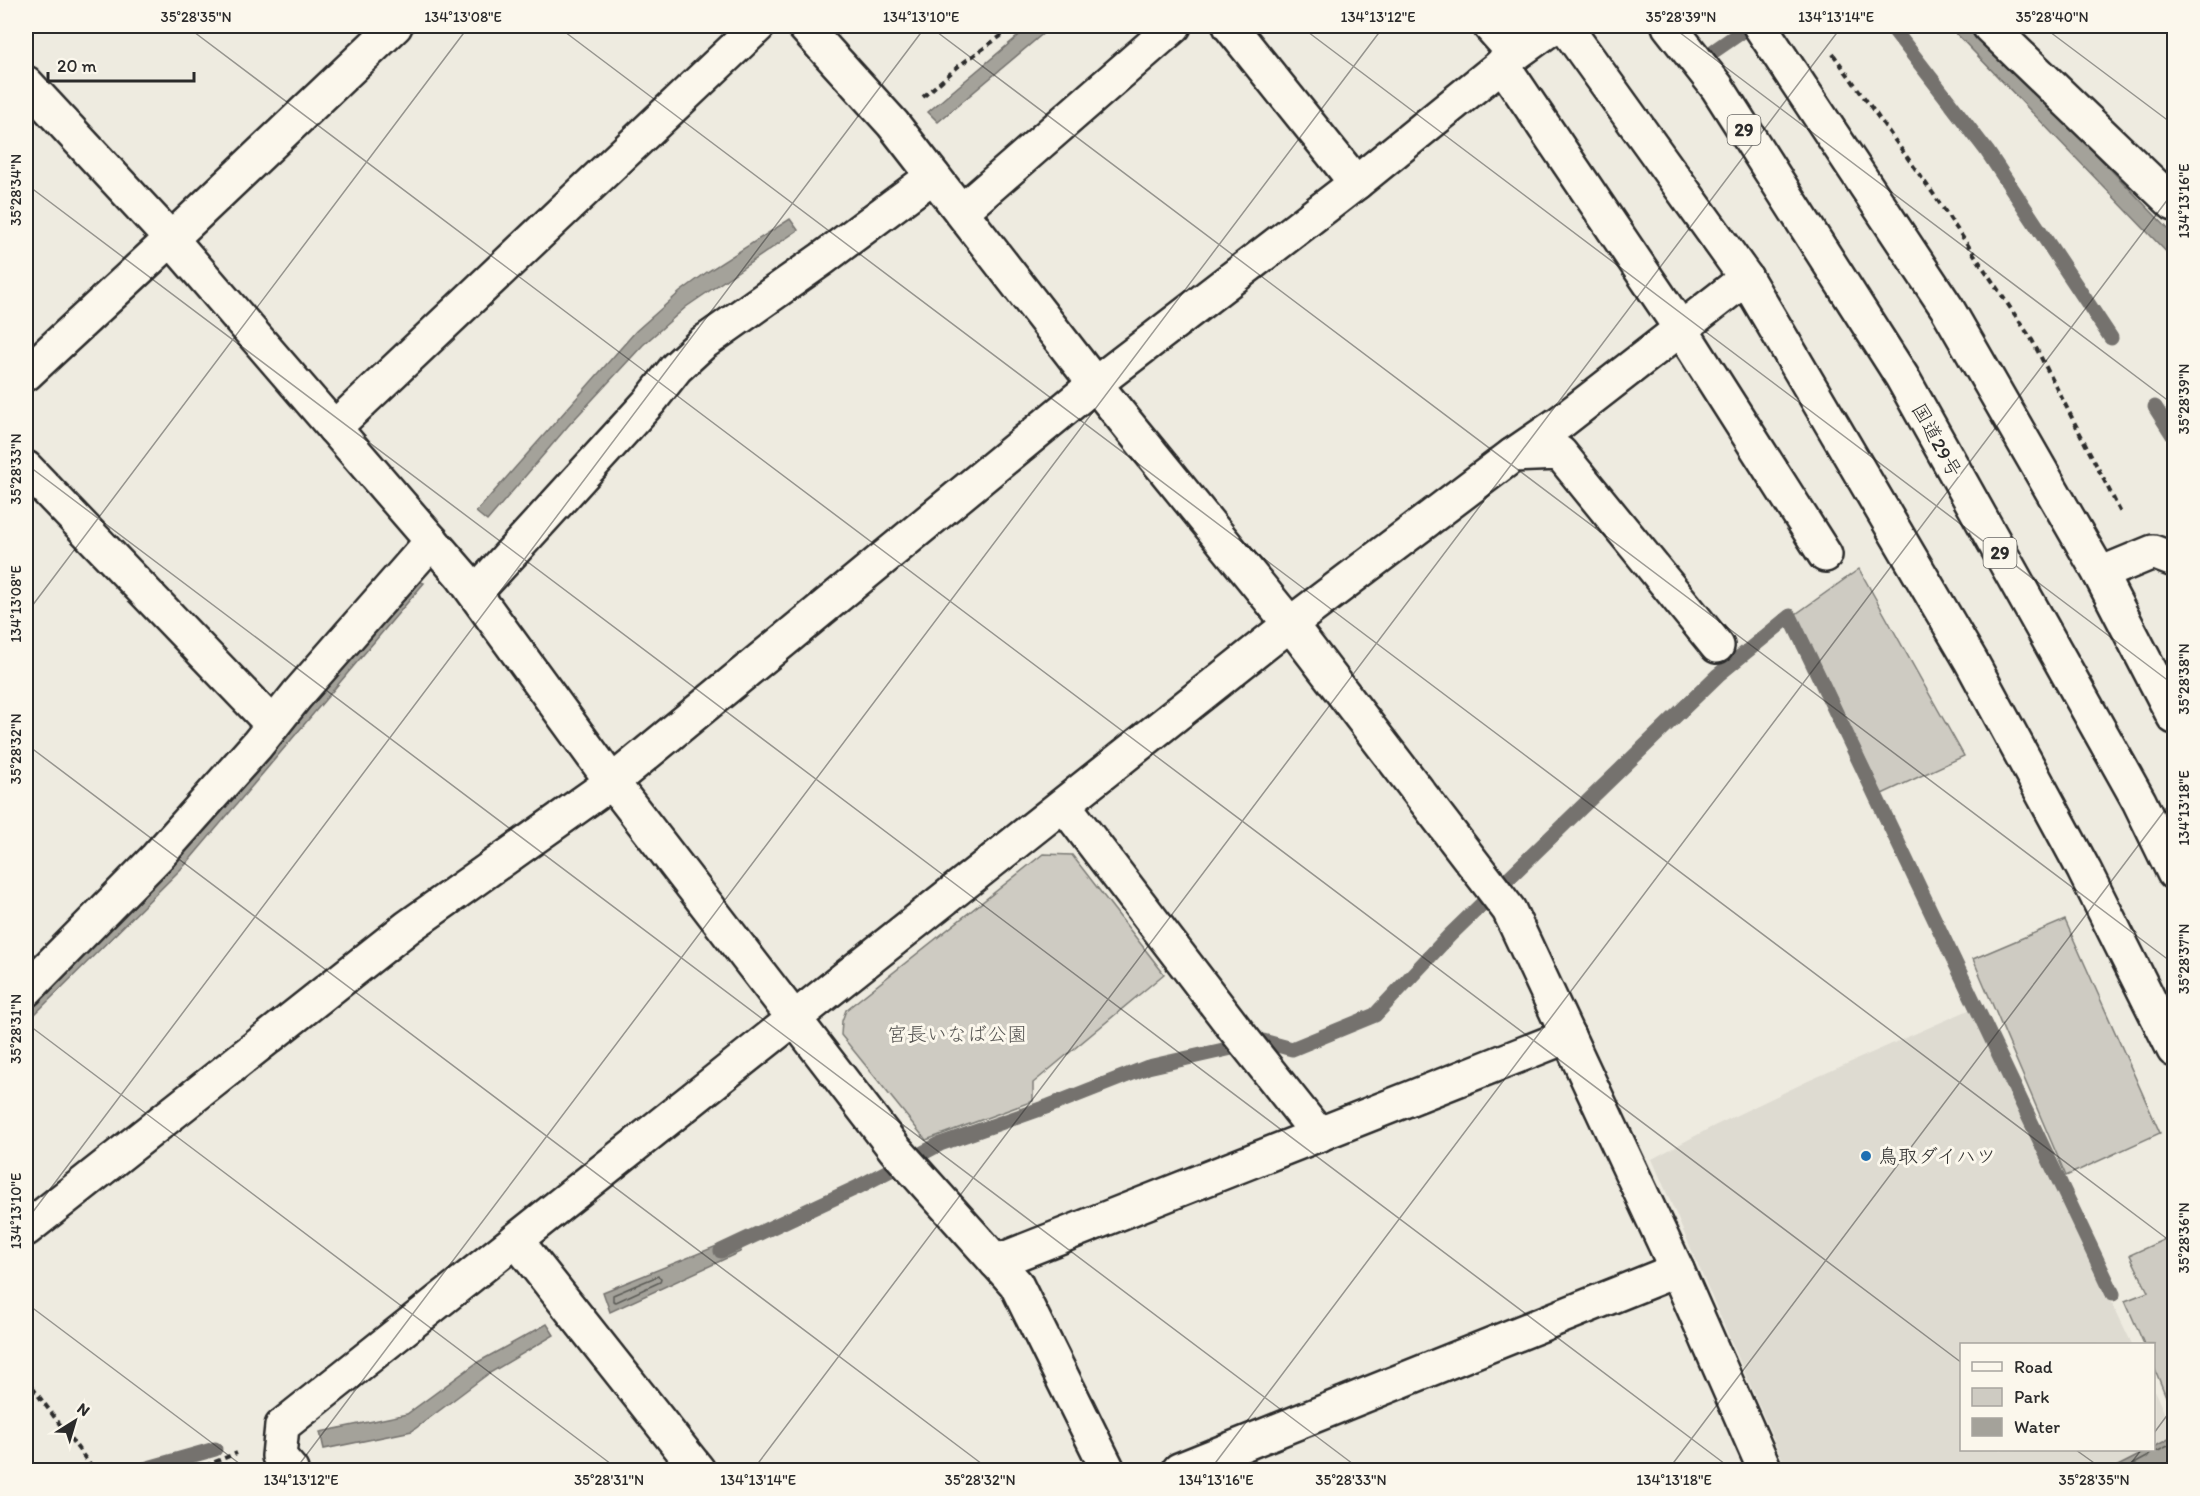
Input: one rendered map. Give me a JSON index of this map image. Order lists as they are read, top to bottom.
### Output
{
  "streets": {
    "main road": ["29", "国道29号"]
  },
  "parks": ["宮長いなば公園"],
  "places": ["鳥取ダイハツ"],
  "legend": ["Road", "Park", "Water"],
  "scale_bar": "20 m",
  "north": "top right",
  "coordinates": [
    "35°28'35\"N",
    "134°13'08\"E",
    "134°13'10\"E",
    "134°13'12\"E",
    "35°28'39\"N",
    "134°13'14\"E",
    "35°28'40\"N",
    "35°28'34\"N",
    "134°13'16\"E",
    "35°28'33\"N",
    "35°28'38\"N",
    "35°28'32\"N",
    "134°13'18\"E",
    "35°28'37\"N",
    "35°28'31\"N",
    "35°28'36\"N"
  ]
}
